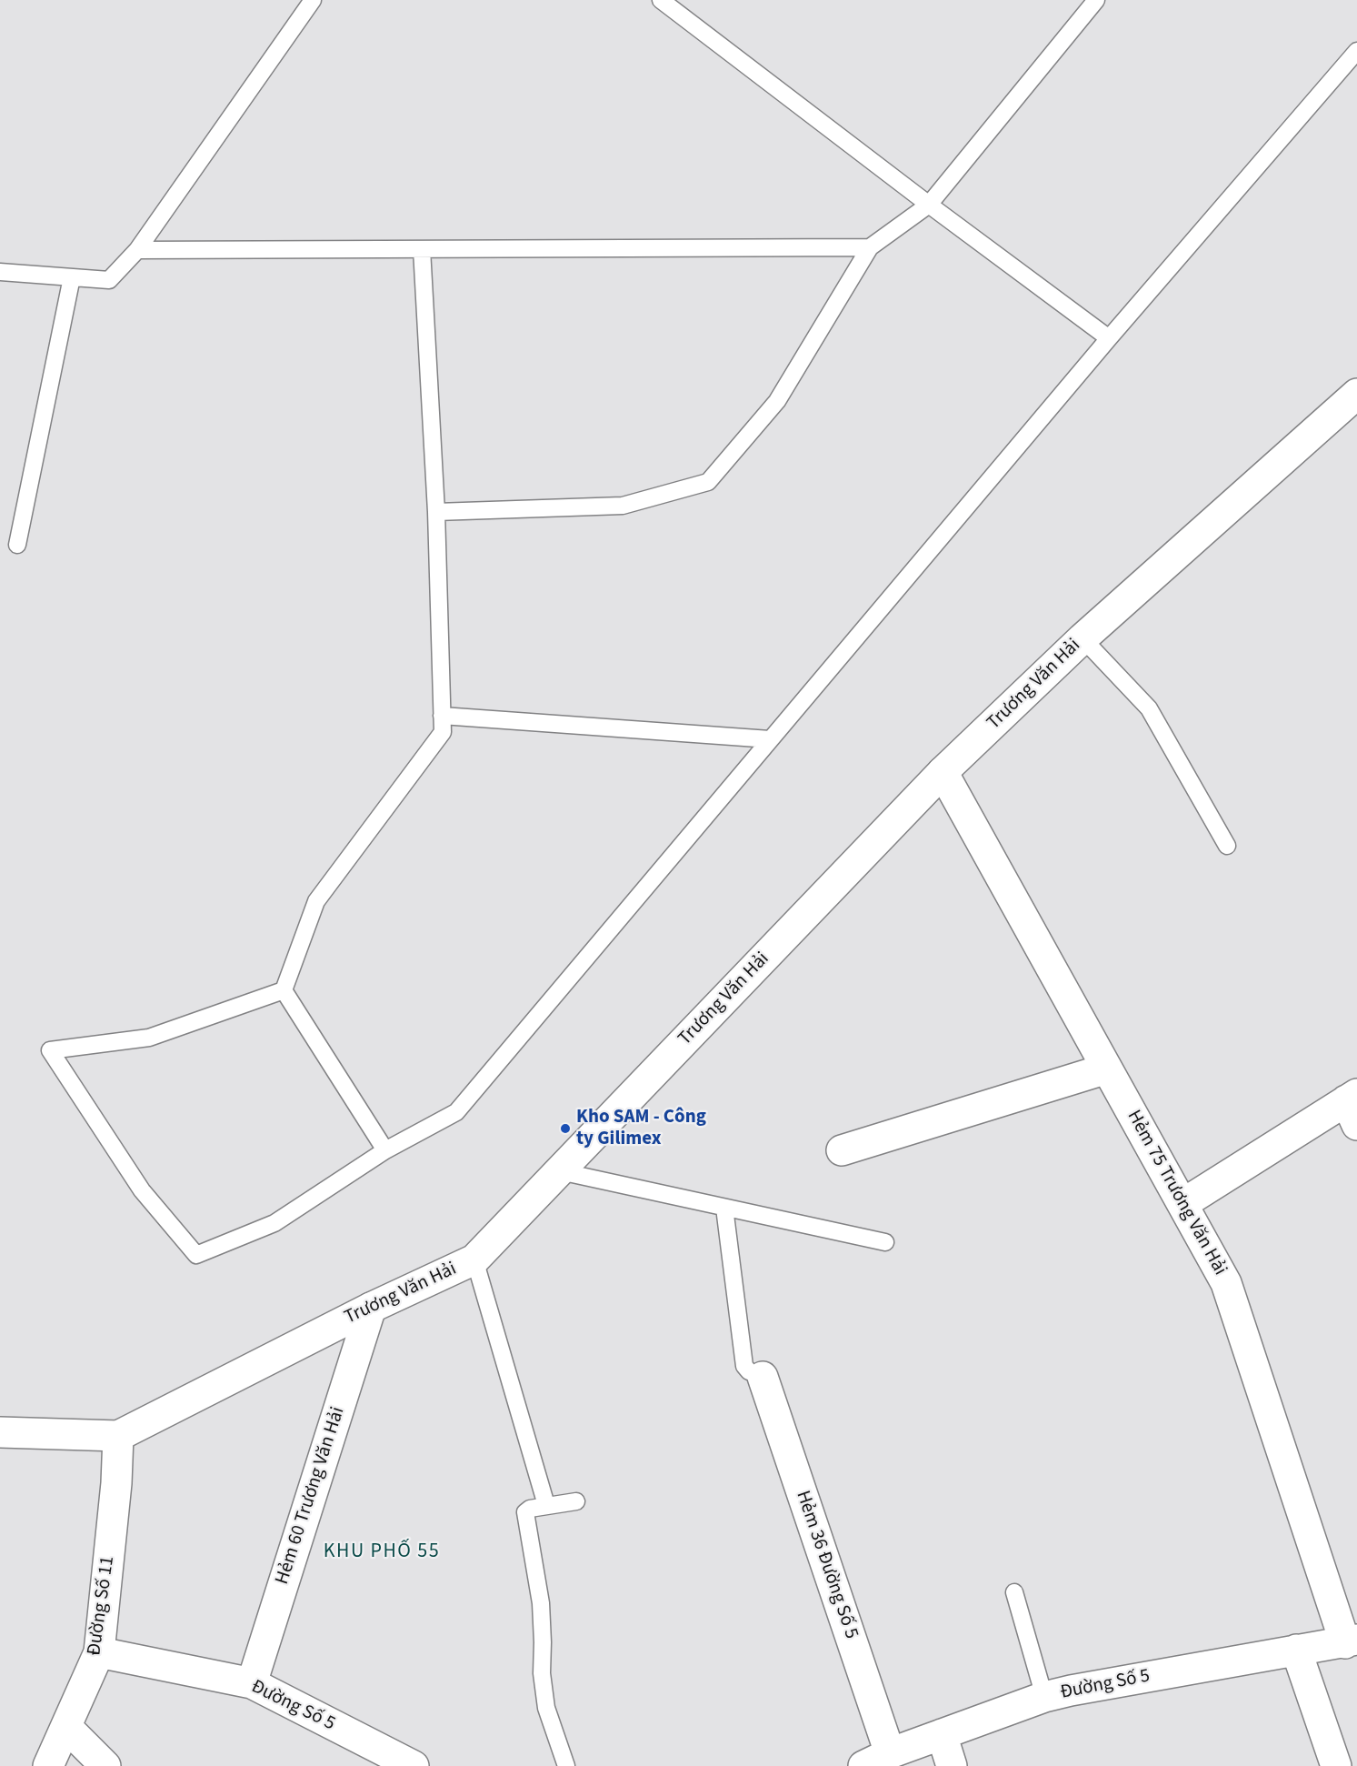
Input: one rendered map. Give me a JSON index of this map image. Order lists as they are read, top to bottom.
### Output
{
  "streets": {
    "street": [
      "Trương Văn Hải",
      "Hẻm 75 Trương Văn Hải",
      "Hẻm 60 Trương Văn Hải",
      "Hẻm 36 Đường Số 5",
      "Đường Số 11",
      "Đường Số 5"
    ]
  },
  "crossings": [
    ["Trương Văn Hải", "Hẻm 75 Trương Văn Hải"],
    ["Trương Văn Hải", "Hẻm 60 Trương Văn Hải"],
    ["Trương Văn Hải", "Đường Số 11"],
    ["Hẻm 75 Trương Văn Hải", "Đường Số 5"],
    ["Hẻm 60 Trương Văn Hải", "Đường Số 5"],
    ["Hẻm 36 Đường Số 5", "Đường Số 5"],
    ["Đường Số 11", "Đường Số 5"]
  ],
  "districts": ["KHU PHỐ 55"],
  "places": ["Kho SAM - Công ty Gilimex"]
}
